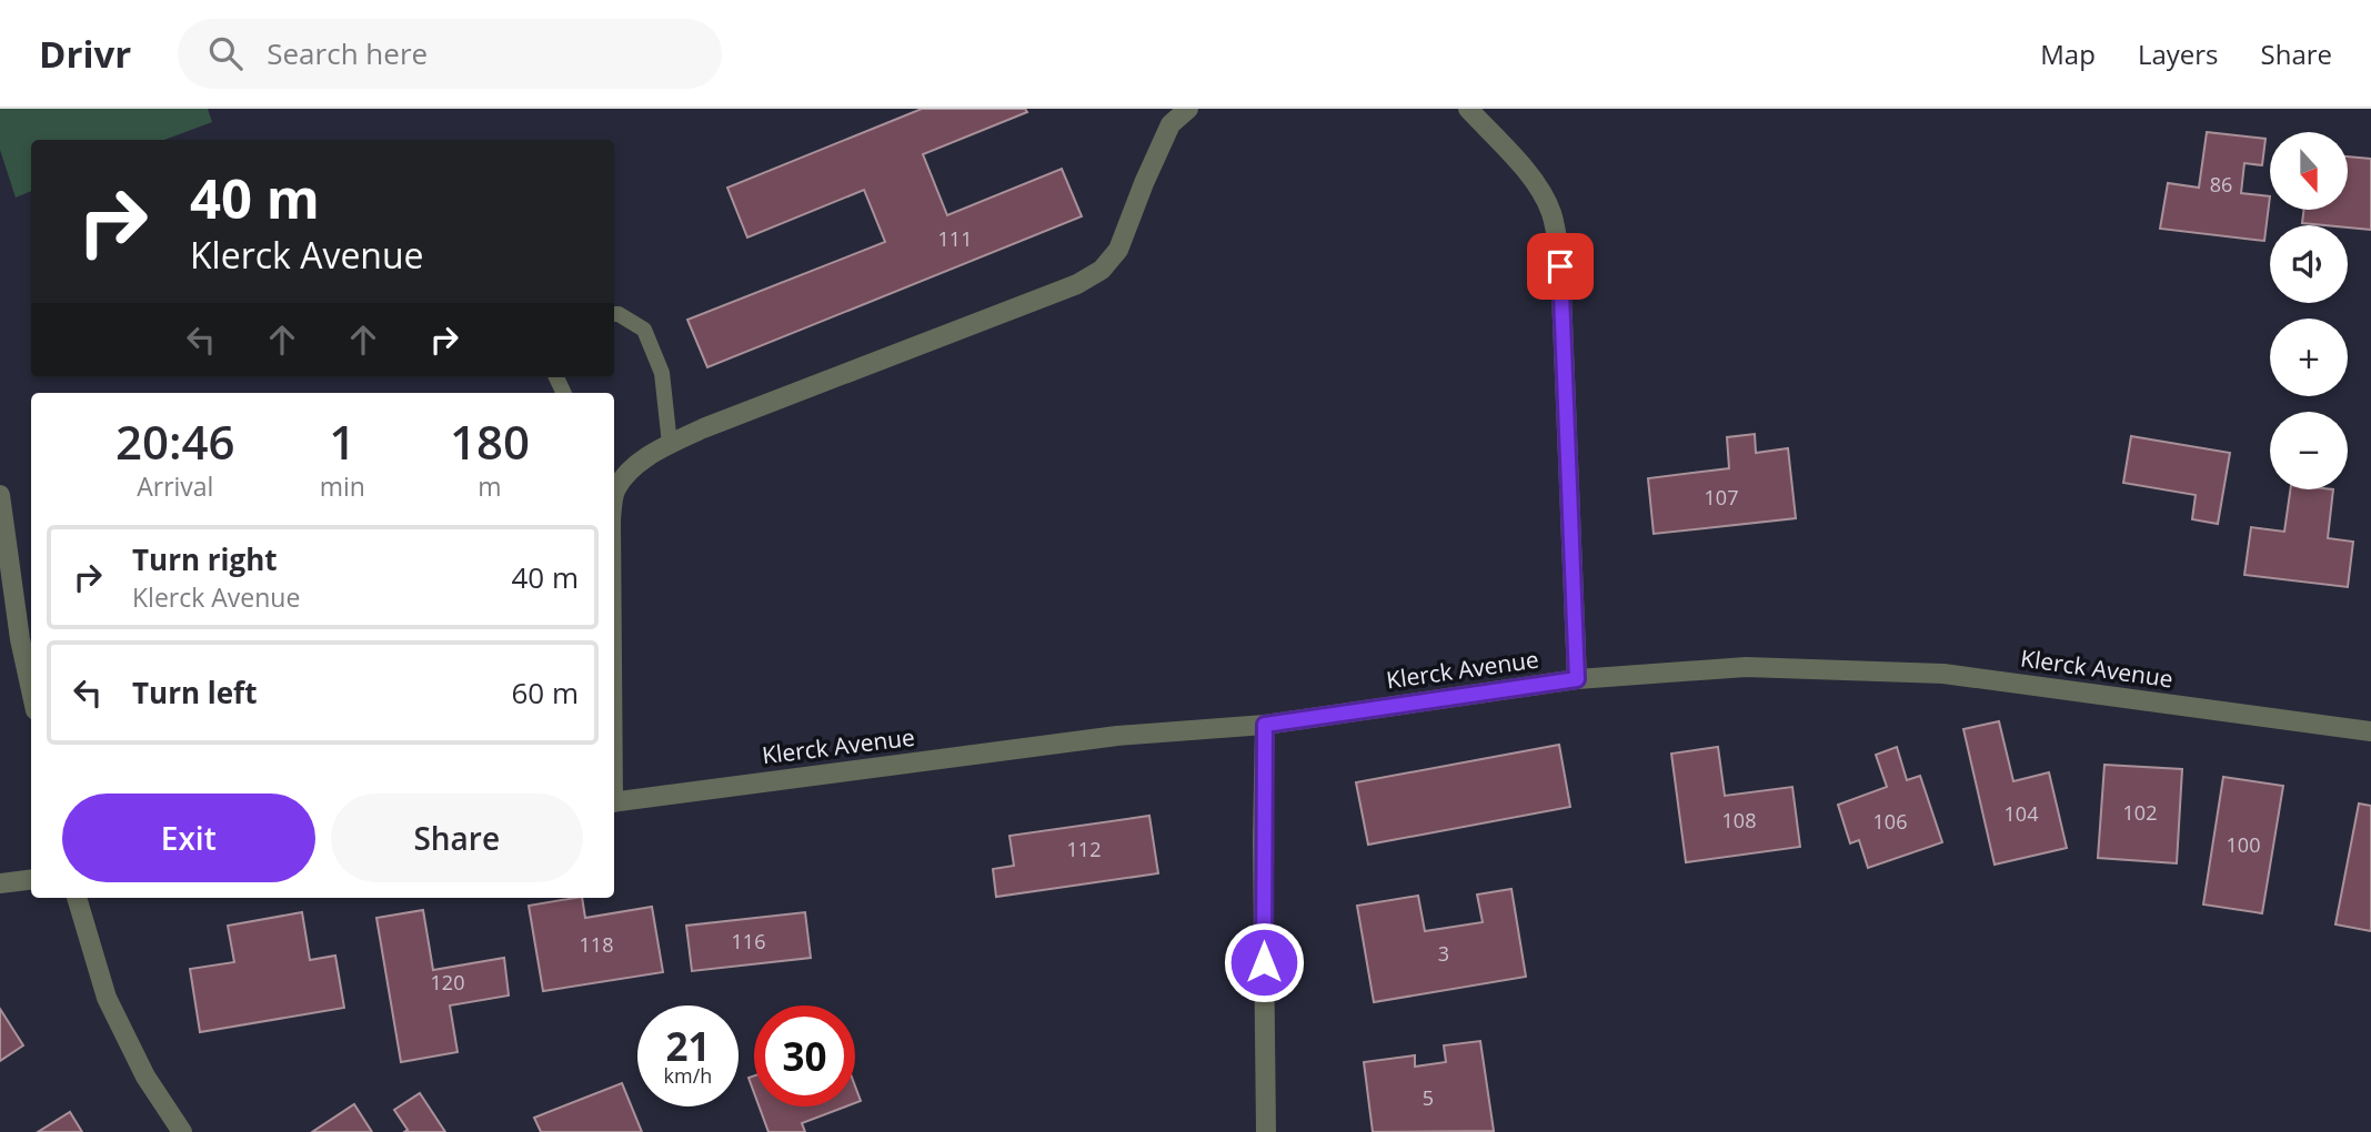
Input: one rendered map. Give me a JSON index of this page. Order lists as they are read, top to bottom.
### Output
{
  "streets": {
    "street": ["Klerck Avenue"]
  },
  "house_numbers": [
    "86",
    "111",
    "107",
    "102",
    "104",
    "108",
    "106",
    "100",
    "112",
    "116",
    "118",
    "3",
    "120",
    "5"
  ],
  "north": "bottom",
  "page": {
    "header": "Drivr",
    "search": "Search here",
    "nav": ["Map", "Layers", "Share"],
    "map_buttons": ["+", "−"],
    "turn": ["40 m", "Klerck Avenue"],
    "eta": [
      "20:46",
      "Arrival",
      "1",
      "min",
      "180",
      "m"
    ],
    "list": [
      {
        "name": "Turn right",
        "note": "Klerck Avenue",
        "value": "40 m"
      },
      {
        "name": "Turn left",
        "value": "60 m"
      }
    ],
    "buttons": ["Exit", "Share"],
    "speed": "21 km/h",
    "limit": "30"
  }
}
